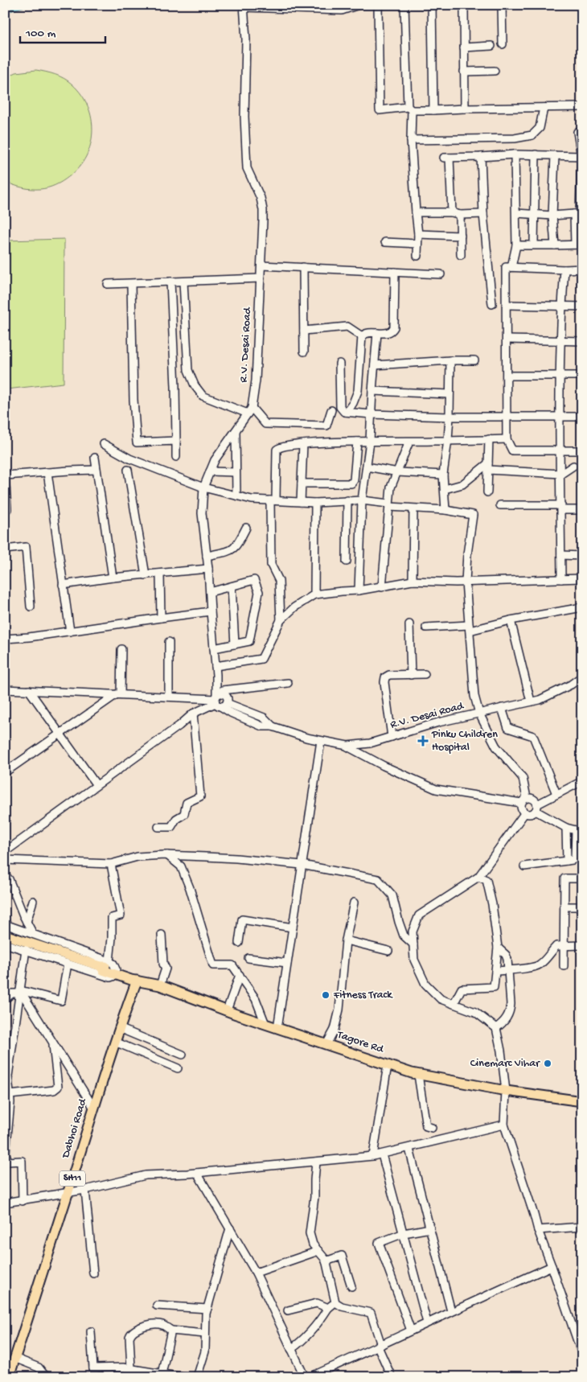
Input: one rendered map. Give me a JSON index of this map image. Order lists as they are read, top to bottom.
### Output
{
  "streets": {
    "main road": ["Tagore Rd", "Dabhoi Road", "SH11"],
    "street": ["R.V. Desai Road"]
  },
  "crossings": [
    ["Tagore Rd", "Dabhoi Road"]
  ],
  "places": {
    "health": ["Pinku Children Hospital"],
    "other": ["Fitness Track", "Cinemarc Vihar"]
  },
  "scale_bar": "100 m"
}
